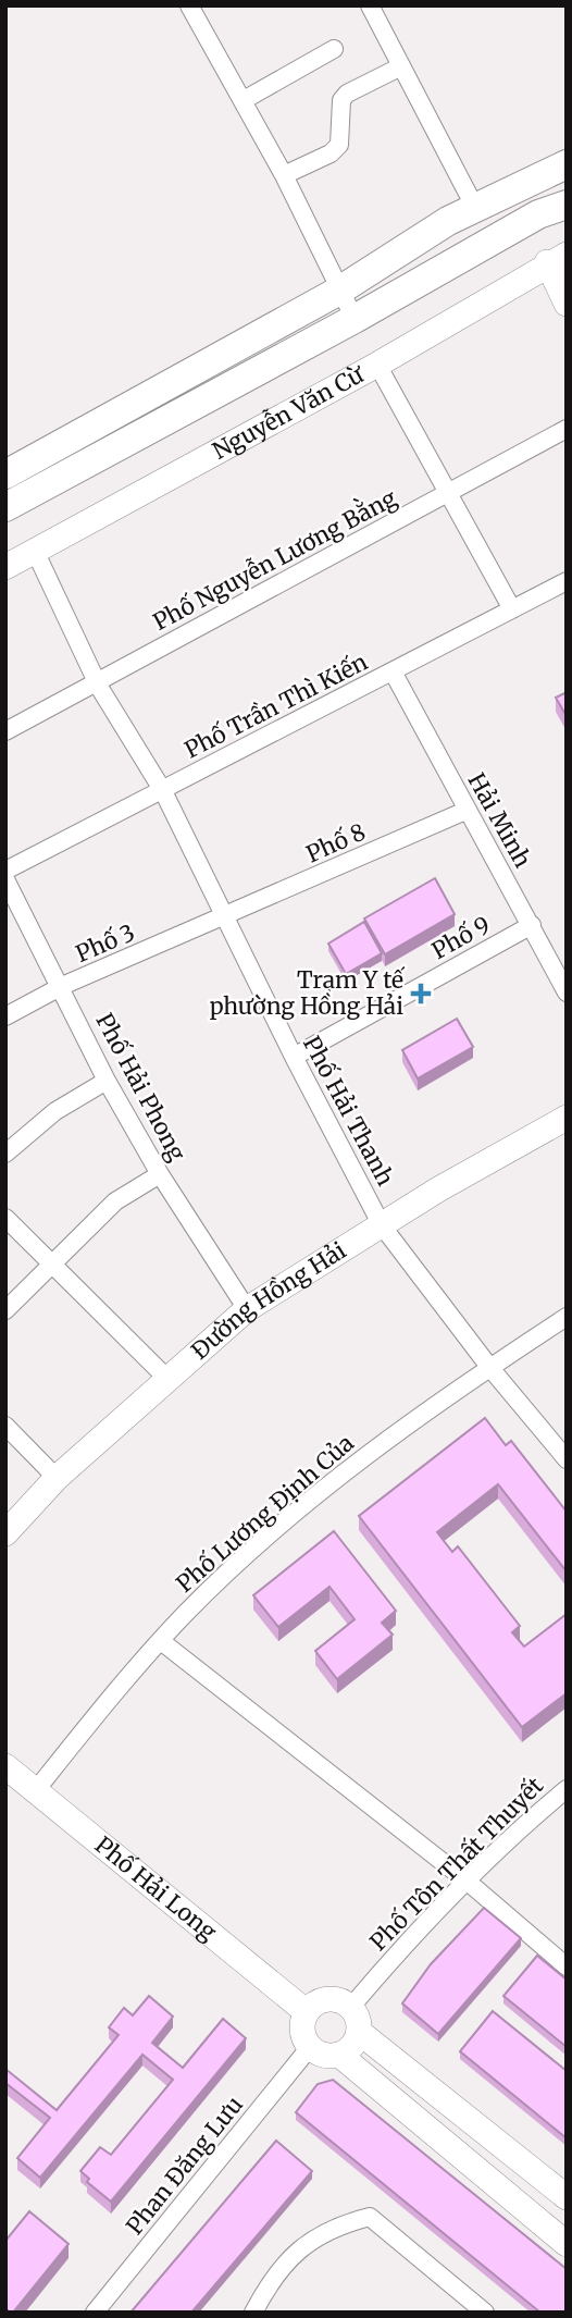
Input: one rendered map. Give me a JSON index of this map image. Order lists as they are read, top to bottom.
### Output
{
  "streets": {
    "street": [
      "Nguyễn Văn Cừ",
      "Phố Nguyễn Lương Bằng",
      "Phố Trần Thì Kiến",
      "Hải Minh",
      "Phố 8",
      "Phố 9",
      "Phố 3",
      "Phố Hải Phong",
      "Phố Hải Thanh",
      "Đường Hồng Hải",
      "Phố Lương Định Của",
      "Phố Tôn Thất Thuyết",
      "Phố Hải Long",
      "Phan Đăng Lưu"
    ]
  },
  "crossings": [
    ["Nguyễn Văn Cừ", "Phố Hải Thanh"],
    ["Phố Nguyễn Lương Bằng", "Phố Hải Thanh"],
    ["Phố Trần Thì Kiến", "Hải Minh"],
    ["Phố Trần Thì Kiến", "Phố Hải Thanh"],
    ["Hải Minh", "Phố 8"],
    ["Hải Minh", "Phố 9"],
    ["Phố 8", "Phố 3"],
    ["Phố 8", "Phố Hải Thanh"],
    ["Phố 9", "Phố Hải Thanh"],
    ["Phố 3", "Phố Hải Phong"],
    ["Phố 3", "Phố Hải Thanh"],
    ["Phố Hải Phong", "Đường Hồng Hải"],
    ["Phố Hải Thanh", "Đường Hồng Hải"],
    ["Phố Hải Thanh", "Phố Lương Định Của"],
    ["Phố Lương Định Của", "Phố Hải Long"],
    ["Phố Tôn Thất Thuyết", "Phố Hải Long"],
    ["Phố Tôn Thất Thuyết", "Phan Đăng Lưu"],
    ["Phố Hải Long", "Phan Đăng Lưu"]
  ],
  "places": {
    "health": ["Trạm Y tế phường Hồng Hải"]
  }
}
